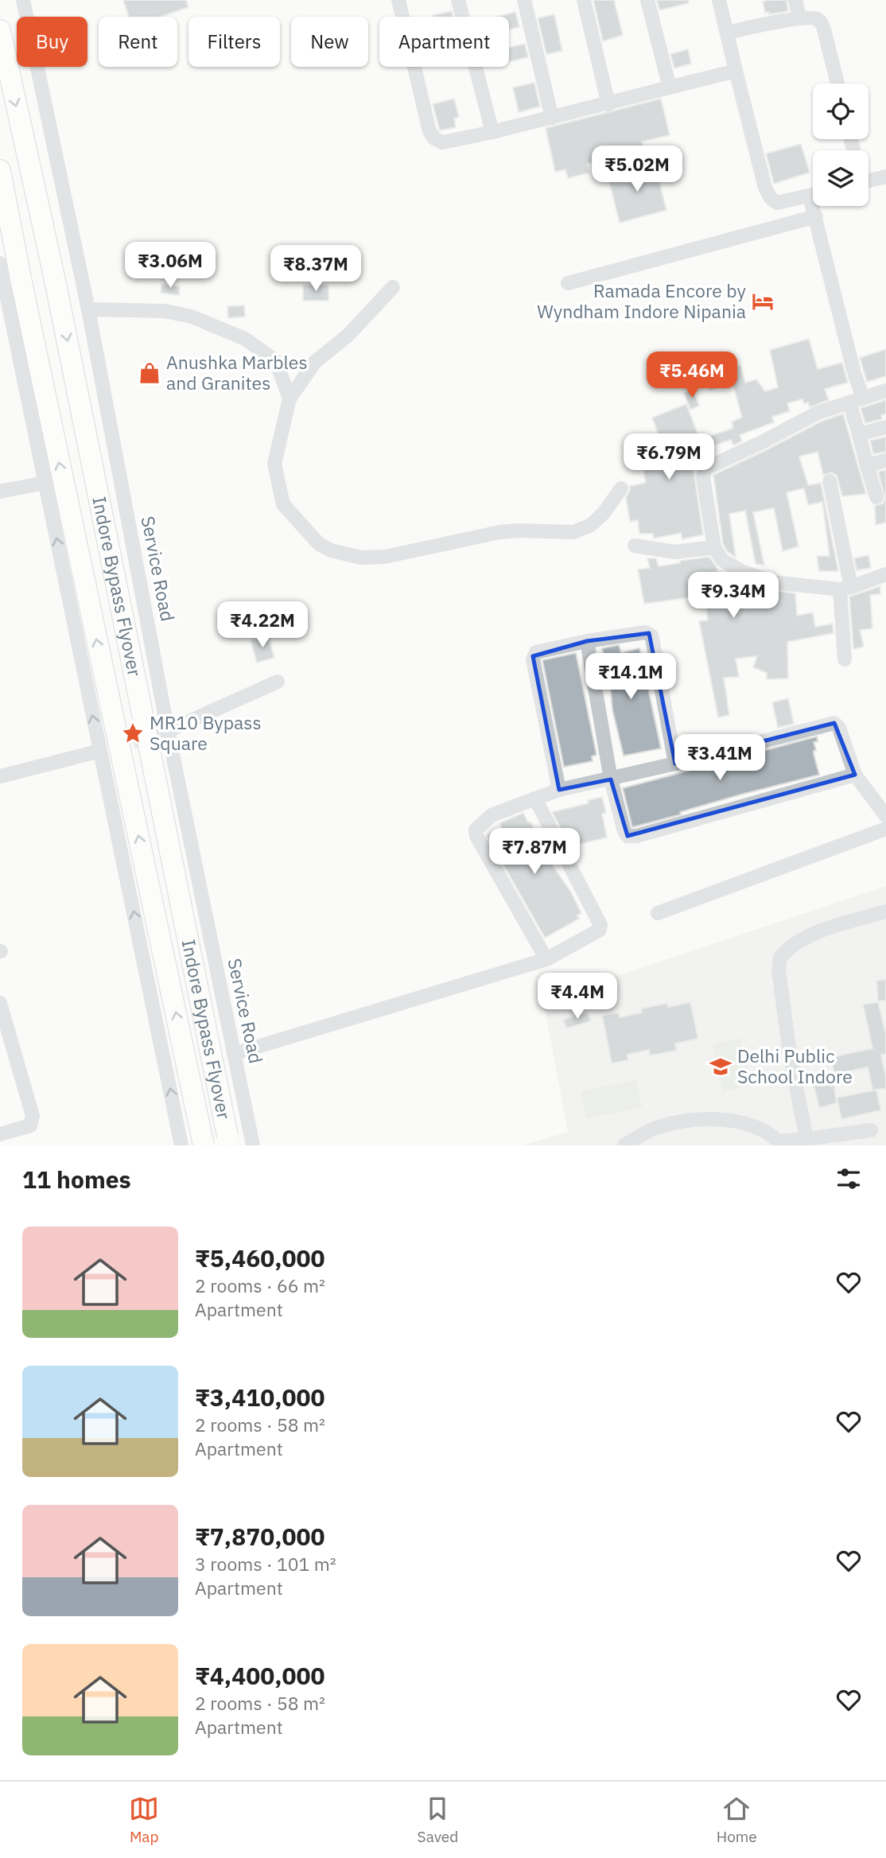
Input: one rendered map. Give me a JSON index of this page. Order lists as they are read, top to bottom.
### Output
{
  "streets": {
    "highway": ["Indore Bypass Flyover"],
    "street": ["Service Road"]
  },
  "places": {
    "hotel": ["Ramada Encore by Wyndham Indore Nipania"],
    "shop": ["Anushka Marbles and Granites"],
    "place": ["MR10 Bypass Square"],
    "school or university": ["Delhi Public School Indore"]
  },
  "page": {
    "chip": [
      "Buy",
      "Rent",
      "Filters",
      "New",
      "Apartment"
    ],
    "price": [
      "₹5.02M",
      "₹3.06M",
      "₹8.37M",
      "₹5.46M",
      "₹6.79M",
      "₹9.34M",
      "₹4.22M",
      "₹14.1M",
      "₹3.41M",
      "₹7.87M",
      "₹4.4M"
    ],
    "heading": "11 homes",
    "list": [
      {
        "name": "₹5,460,000",
        "note": "2 rooms · 66 m² · Apartment"
      },
      {
        "name": "₹3,410,000",
        "note": "2 rooms · 58 m² · Apartment"
      },
      {
        "name": "₹7,870,000",
        "note": "3 rooms · 101 m² · Apartment"
      },
      {
        "name": "₹4,400,000",
        "note": "2 rooms · 58 m² · Apartment"
      }
    ],
    "tabs": ["Map", "Saved", "Home"]
  }
}
